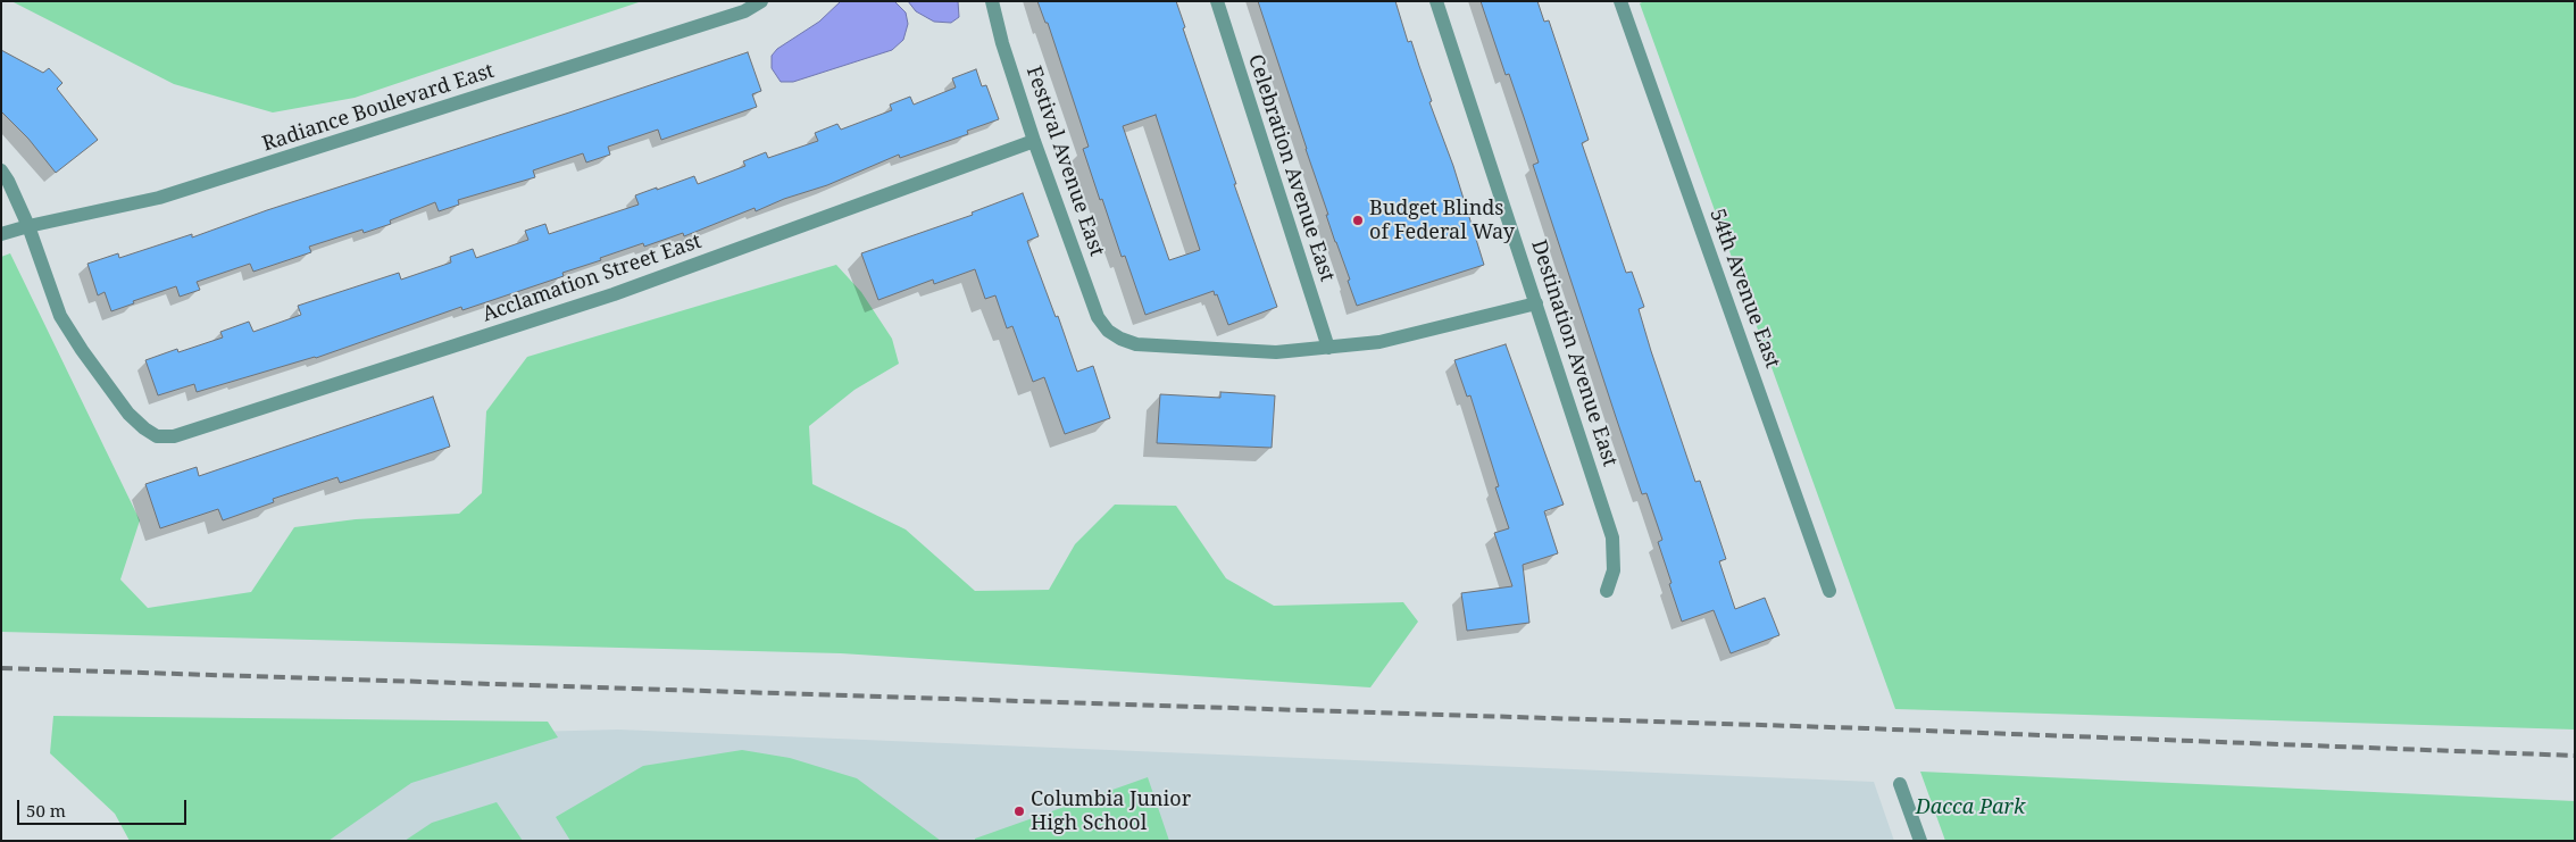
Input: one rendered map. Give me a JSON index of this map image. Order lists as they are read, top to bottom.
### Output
{
  "streets": {
    "street": [
      "Radiance Boulevard East",
      "Festival Avenue East",
      "Celebration Avenue East",
      "Acclamation Street East",
      "54th Avenue East",
      "Destination Avenue East"
    ]
  },
  "crossings": [
    ["Radiance Boulevard East", "Acclamation Street East"],
    ["Festival Avenue East", "Celebration Avenue East"],
    ["Festival Avenue East", "Acclamation Street East"]
  ],
  "parks": ["Dacca Park"],
  "places": ["Budget Blinds of Federal Way", "Columbia Junior High School"],
  "scale_bar": "50 m"
}
